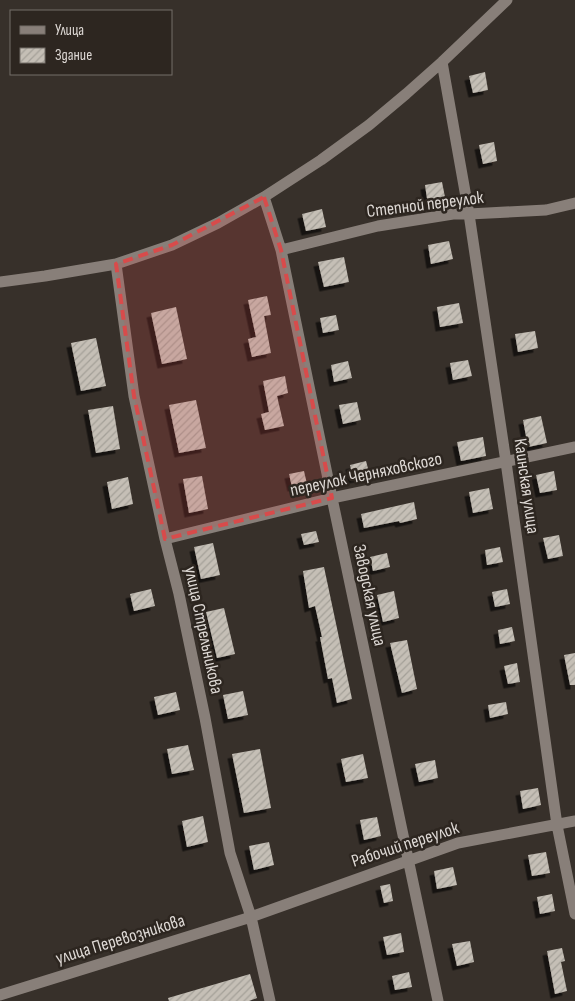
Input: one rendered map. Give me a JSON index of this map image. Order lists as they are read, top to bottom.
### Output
{
  "streets": {
    "street": [
      "Степной переулок",
      "переулок Черняховского",
      "Каинская улица",
      "Заводская улица",
      "улица Стрельникова",
      "Рабочий переулок",
      "улица Перевозникова"
    ]
  },
  "crossings": [
    ["Степной переулок", "Каинская улица"],
    ["Степной переулок", "Заводская улица"],
    ["переулок Черняховского", "Каинская улица"],
    ["переулок Черняховского", "Заводская улица"],
    ["переулок Черняховского", "улица Стрельникова"],
    ["Каинская улица", "Рабочий переулок"],
    ["Заводская улица", "Рабочий переулок"],
    ["улица Стрельникова", "Рабочий переулок"],
    ["улица Стрельникова", "улица Перевозникова"],
    ["Рабочий переулок", "улица Перевозникова"]
  ],
  "legend": ["Улица", "Здание"]
}
